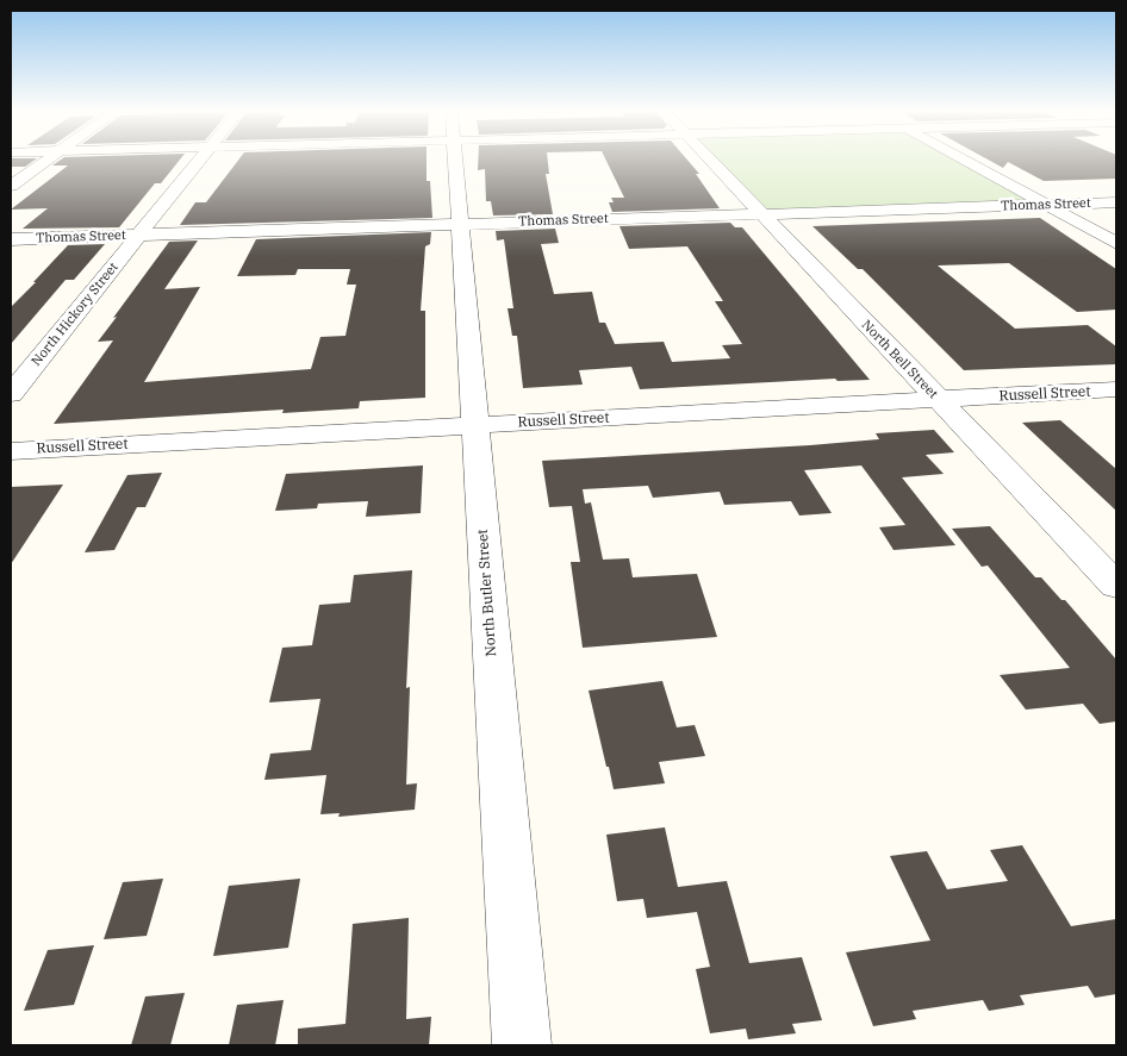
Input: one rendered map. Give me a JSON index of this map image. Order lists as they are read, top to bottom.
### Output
{
  "streets": {
    "street": [
      "Thomas Street",
      "North Hickory Street",
      "North Bell Street",
      "Russell Street",
      "North Butler Street"
    ]
  },
  "crossings": [
    ["Thomas Street", "North Hickory Street"],
    ["Thomas Street", "North Bell Street"],
    ["Thomas Street", "North Butler Street"],
    ["North Bell Street", "Russell Street"],
    ["Russell Street", "North Butler Street"]
  ]
}
